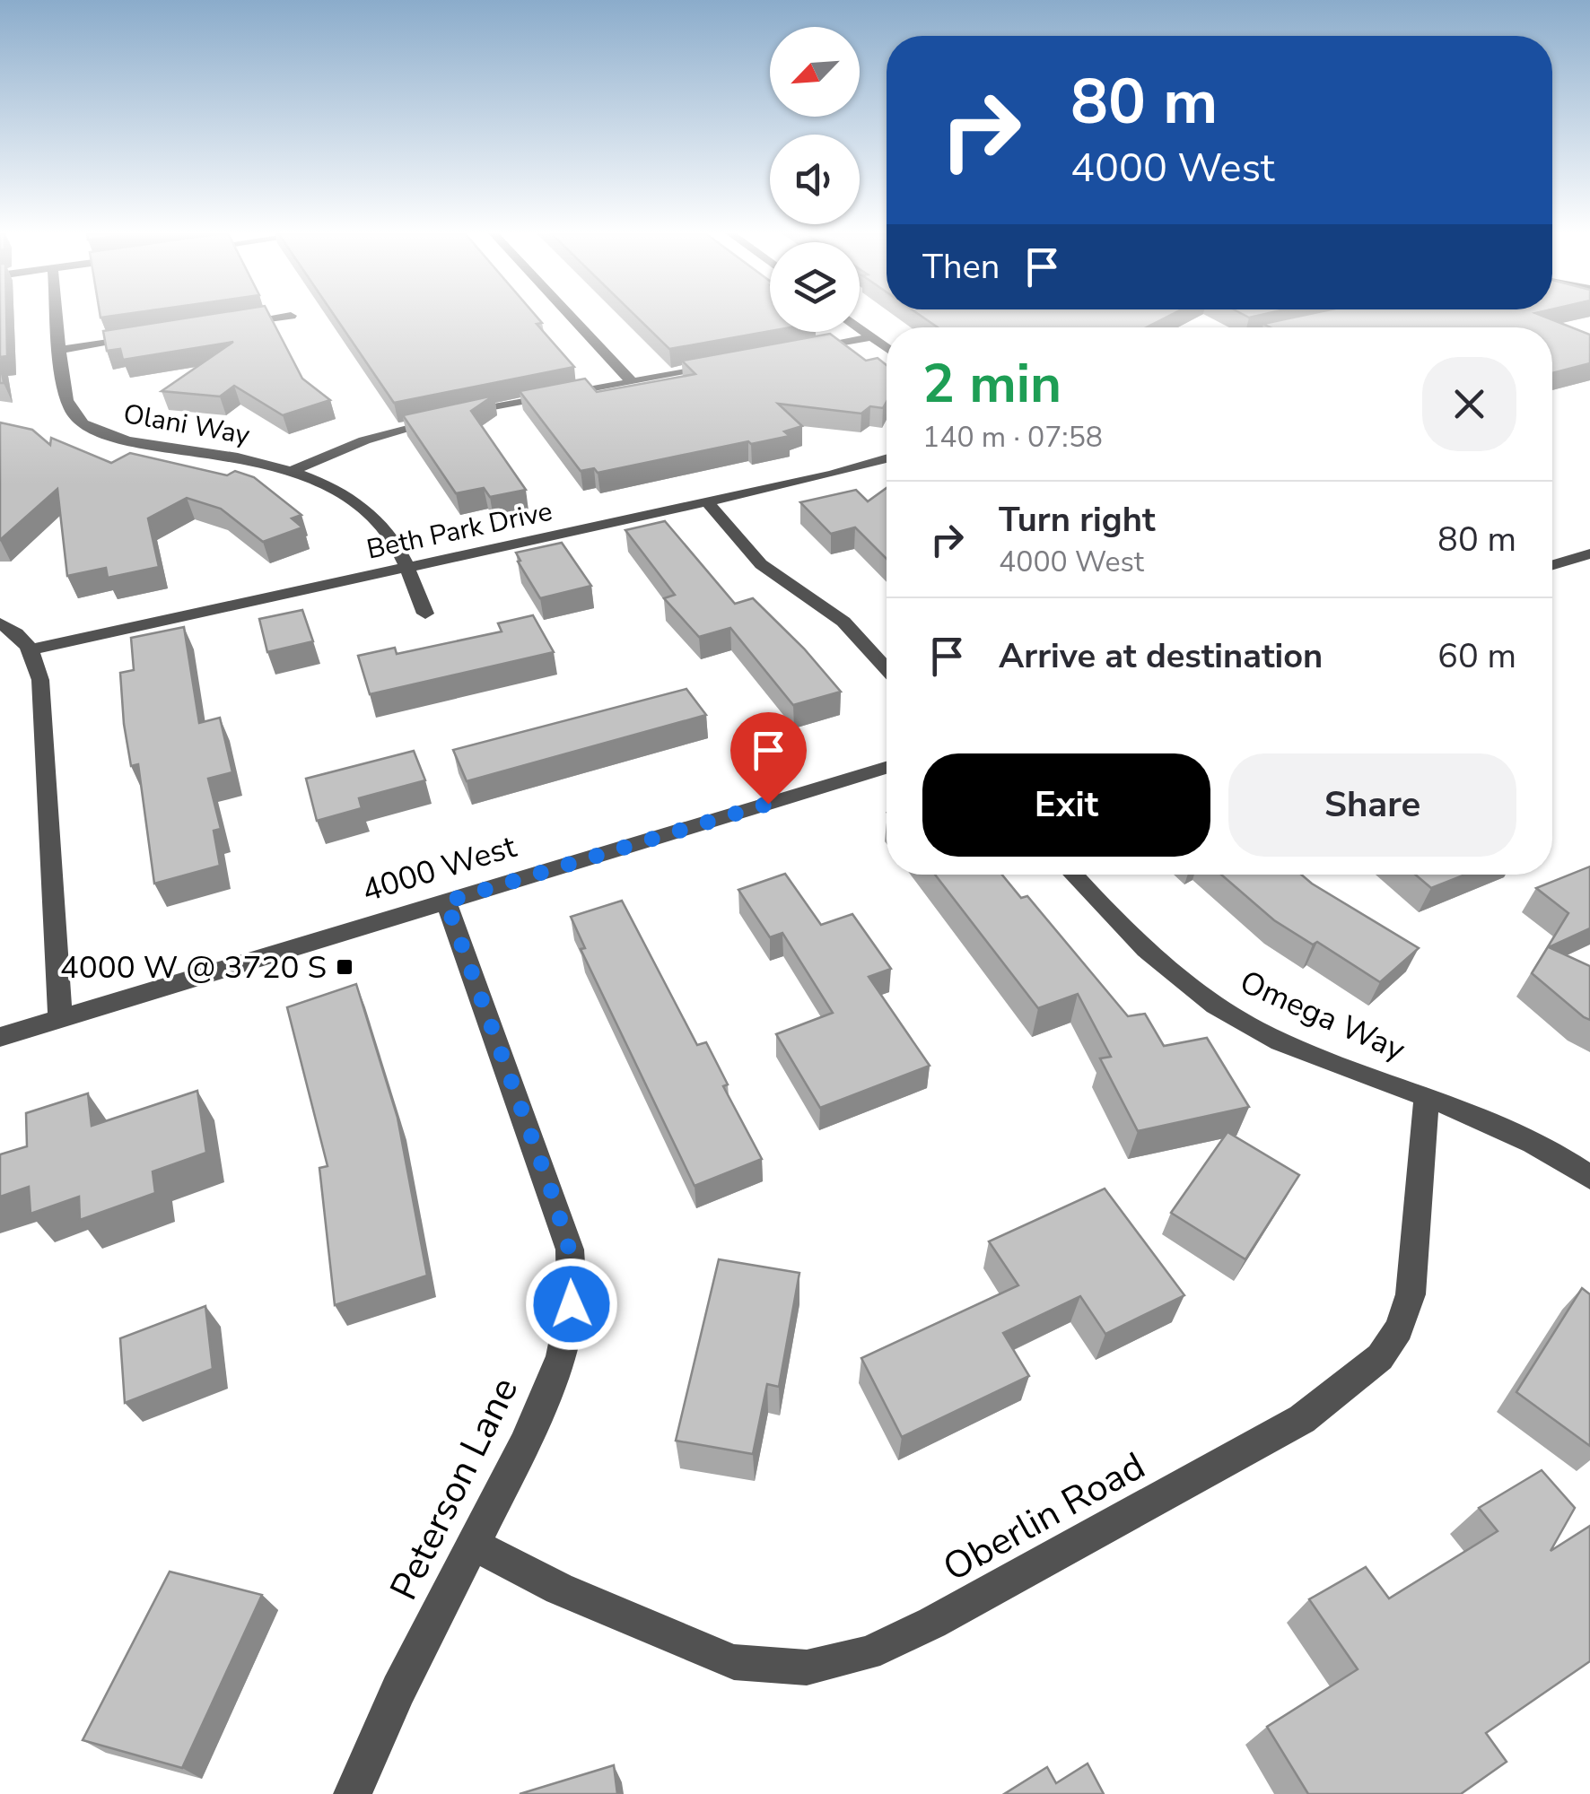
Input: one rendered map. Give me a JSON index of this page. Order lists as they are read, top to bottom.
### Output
{
  "streets": {
    "street": [
      "Olani Way",
      "Beth Park Drive",
      "4000 West",
      "Omega Way",
      "Peterson Lane",
      "Oberlin Road"
    ]
  },
  "crossings": [
    ["Olani Way", "Beth Park Drive"],
    ["4000 West", "Peterson Lane"],
    ["Omega Way", "Oberlin Road"],
    ["Peterson Lane", "Oberlin Road"]
  ],
  "places": {
    "transit": ["4000 W @ 3720 S"]
  },
  "north": "bottom left",
  "page": {
    "turn": ["80 m", "4000 West"],
    "then": "Then",
    "heading": ["2 min", "140 m · 07:58"],
    "list": [
      {
        "name": "Turn right",
        "note": "4000 West",
        "value": "80 m"
      },
      {
        "name": "Arrive at destination",
        "value": "60 m"
      }
    ],
    "buttons": ["Exit", "Share"]
  }
}
